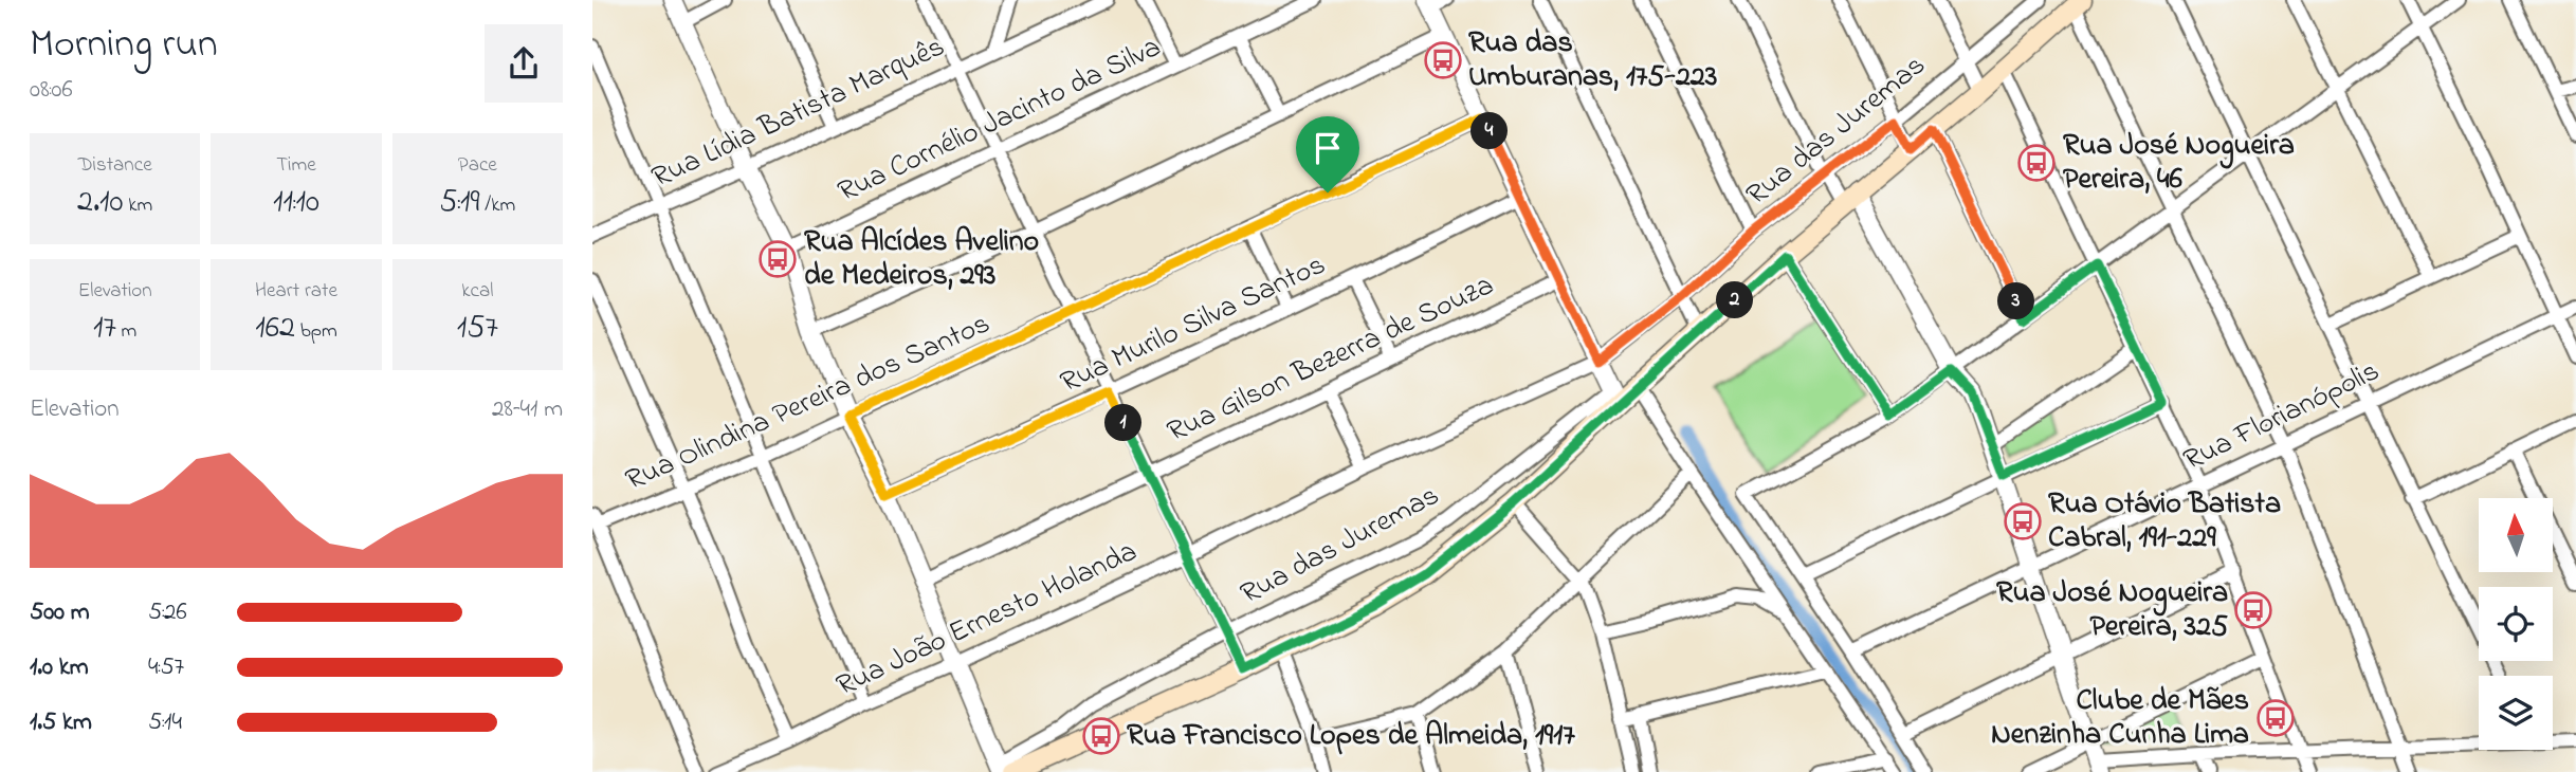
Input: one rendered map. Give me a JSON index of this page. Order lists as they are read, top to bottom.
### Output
{
  "streets": {
    "street": [
      "Rua Lídia Batista Marquês",
      "Rua Cornélio Jacinto da Silva",
      "Rua das Juremas",
      "Rua Murilo Silva Santos",
      "Rua Gilson Bezerra de Souza",
      "Rua Olindina Pereira dos Santos",
      "Rua Florianópolis",
      "Rua João Ernesto Holanda"
    ]
  },
  "crossings": [
    ["Rua das Juremas", "Rua João Ernesto Holanda"]
  ],
  "places": {
    "bus stop": [
      "Rua das Umburanas, 175-223",
      "Rua José Nogueira Pereira, 46",
      "Rua Alcídes Avelino de Medeiros, 293",
      "Rua Otávio Batista Cabral, 191-229",
      "Rua José Nogueira Pereira, 325",
      "Clube de Mães Nenzinha Cunha Lima",
      "Rua Francisco Lopes de Almeida, 1917"
    ]
  },
  "north": "top",
  "page": {
    "heading": ["Morning run", "08:06"],
    "pins": [
      "4",
      "2",
      "3",
      "1"
    ],
    "stats": [
      ["Distance", "2.10 km"],
      ["Time", "11:10"],
      ["Pace", "5:19 /km"],
      ["Elevation", "17 m"],
      ["Heart rate", "162 bpm"],
      ["kcal", "157"]
    ],
    "chart": ["Elevation", "28–41 m"],
    "list": [
      {
        "name": "500 m",
        "note": "5:26"
      },
      {
        "name": "1.0 km",
        "note": "4:57"
      },
      {
        "name": "1.5 km",
        "note": "5:14"
      }
    ]
  }
}
